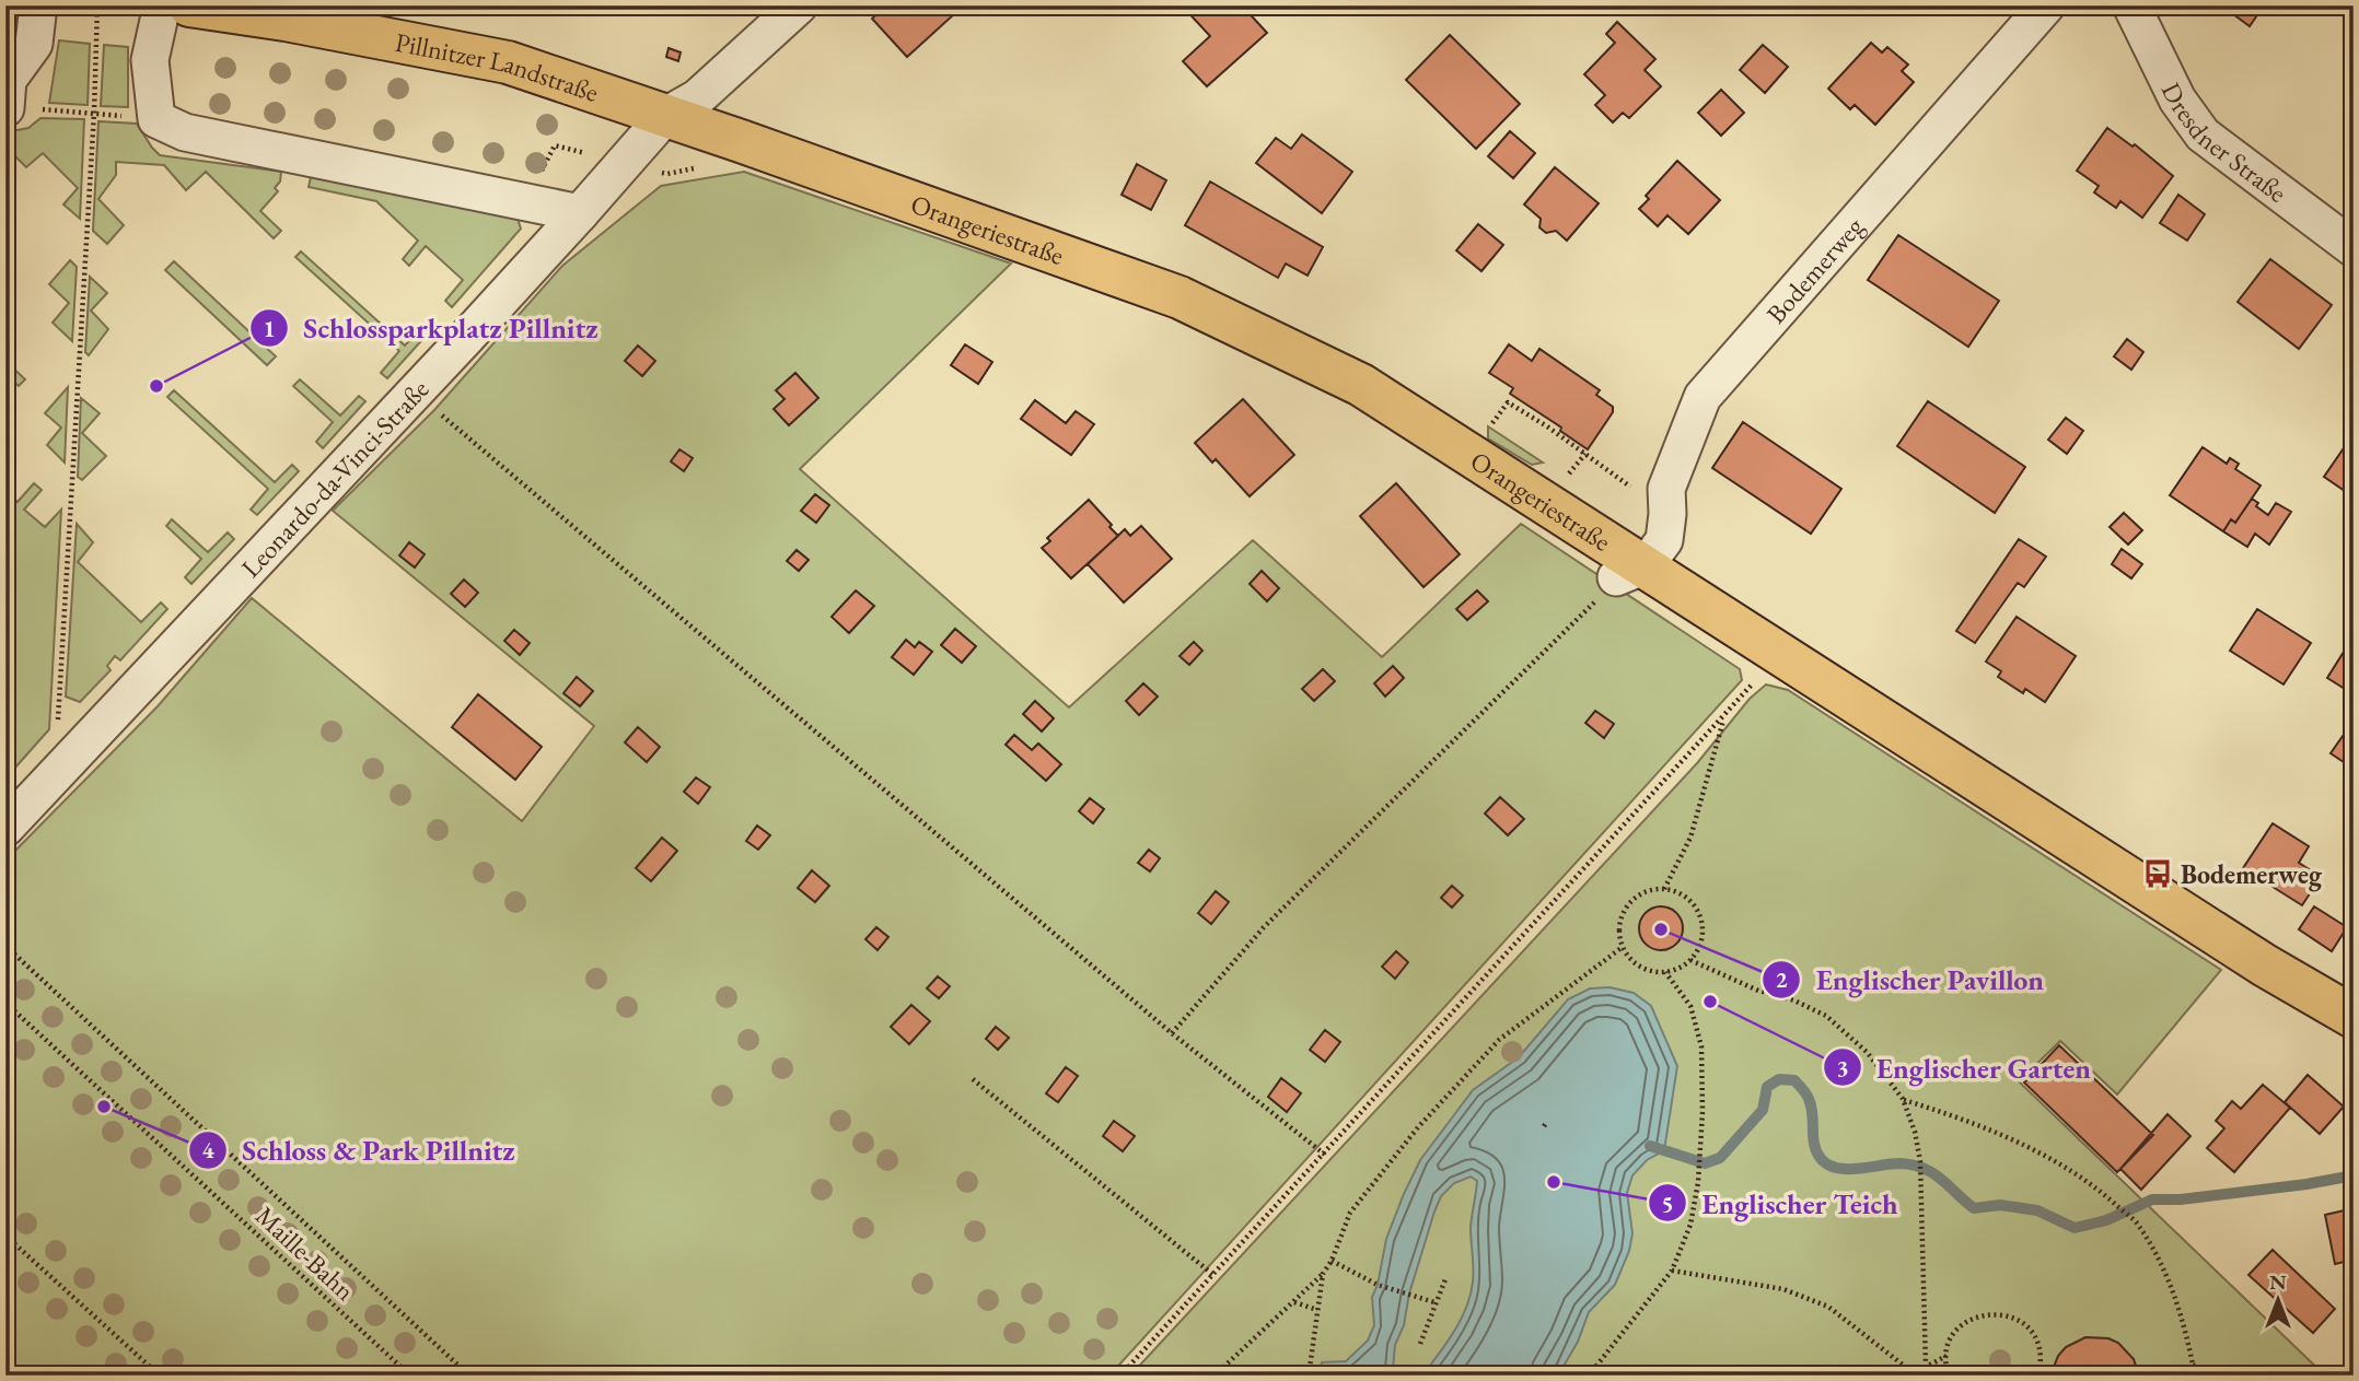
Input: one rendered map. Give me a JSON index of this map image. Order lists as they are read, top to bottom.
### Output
{
  "streets": {
    "main road": ["Pillnitzer Landstraße", "Orangeriestraße"],
    "street": ["Dresdner Straße", "Bodemerweg", "Leonardo-da-Vinci-Straße"],
    "path": ["Maille-Bahn"]
  },
  "crossings": [
    ["Pillnitzer Landstraße", "Orangeriestraße"],
    ["Pillnitzer Landstraße", "Leonardo-da-Vinci-Straße"],
    ["Orangeriestraße", "Bodemerweg"],
    ["Orangeriestraße", "Leonardo-da-Vinci-Straße"]
  ],
  "places": {
    "other": [
      "Schlossparkplatz Pillnitz",
      "Englischer Pavillon",
      "Englischer Garten",
      "Schloss & Park Pillnitz",
      "Englischer Teich"
    ],
    "bus stop": ["Bodemerweg"]
  },
  "north": "top"
}
